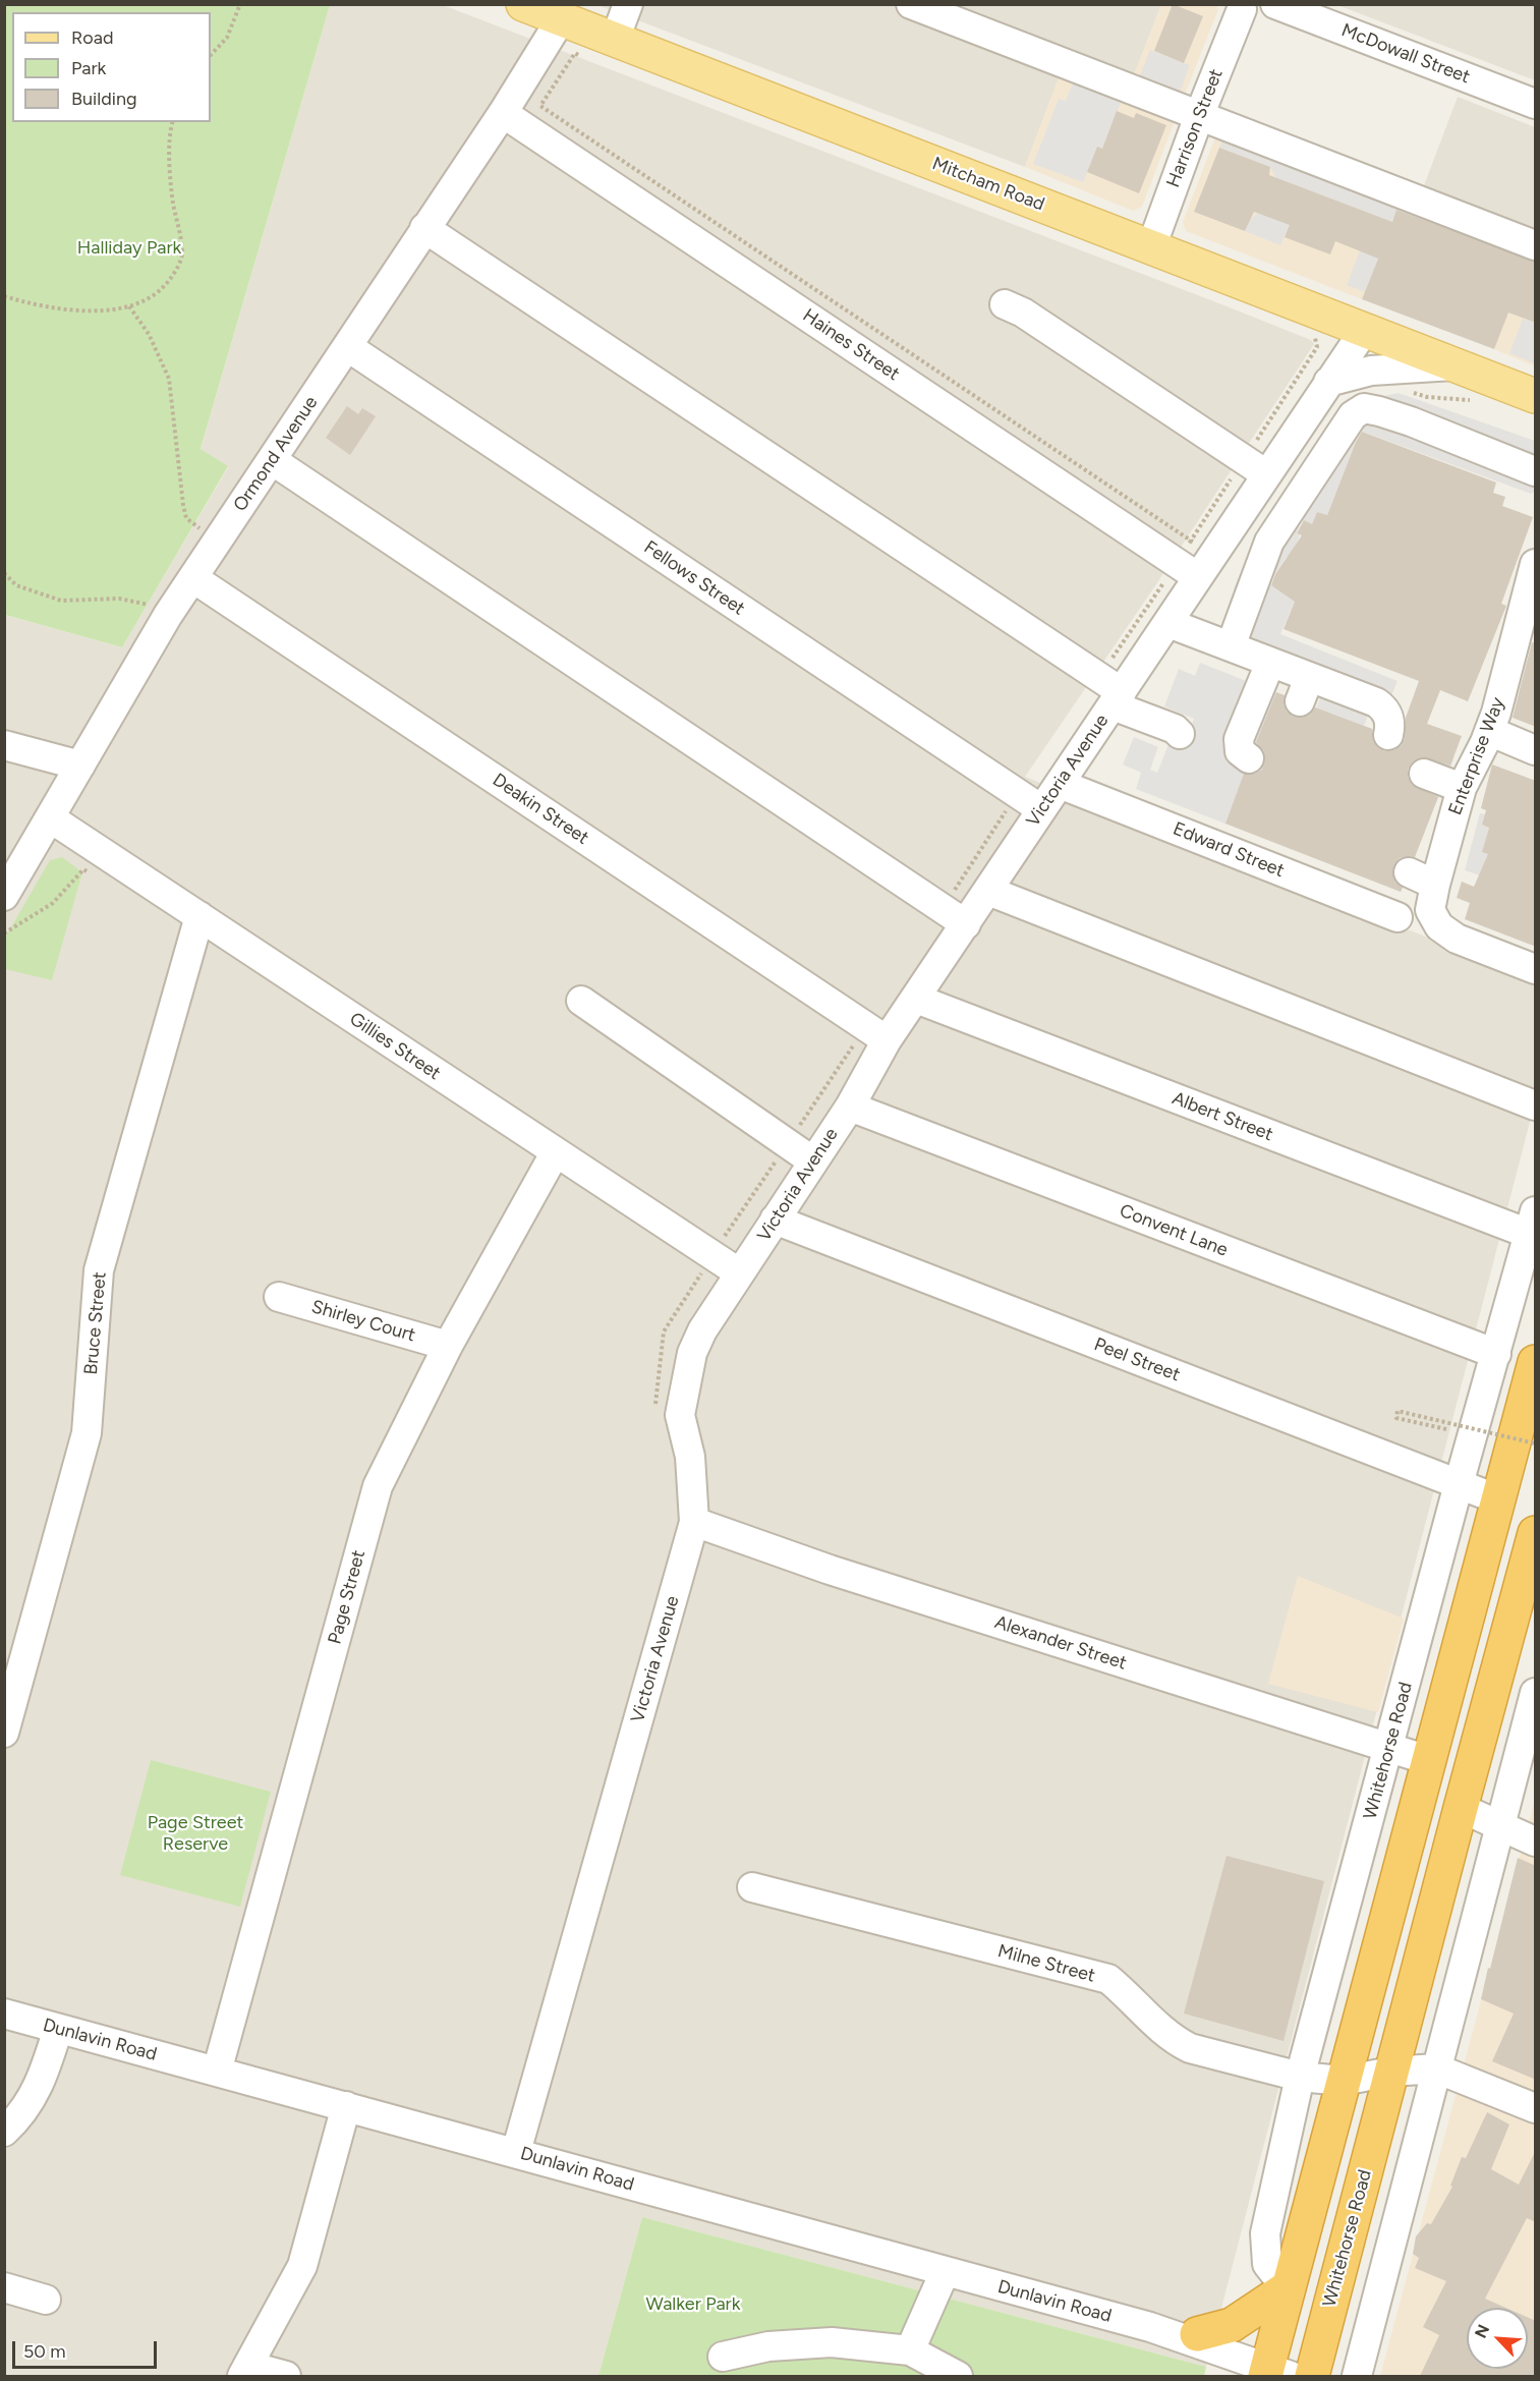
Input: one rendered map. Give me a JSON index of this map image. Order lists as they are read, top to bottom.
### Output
{
  "streets": {
    "highway": ["Whitehorse Road"],
    "main road": ["Mitcham Road"],
    "street": [
      "McDowall Street",
      "Harrison Street",
      "Haines Street",
      "Ormond Avenue",
      "Fellows Street",
      "Enterprise Way",
      "Victoria Avenue",
      "Deakin Street",
      "Edward Street",
      "Gillies Street",
      "Albert Street",
      "Convent Lane",
      "Shirley Court",
      "Bruce Street",
      "Peel Street",
      "Page Street",
      "Alexander Street",
      "Milne Street",
      "Dunlavin Road"
    ]
  },
  "crossings": [
    ["Harrison Street", "Mitcham Road"],
    ["Mitcham Road", "Ormond Avenue"],
    ["Mitcham Road", "Victoria Avenue"],
    ["Haines Street", "Ormond Avenue"],
    ["Haines Street", "Victoria Avenue"],
    ["Ormond Avenue", "Fellows Street"],
    ["Ormond Avenue", "Deakin Street"],
    ["Ormond Avenue", "Gillies Street"],
    ["Fellows Street", "Victoria Avenue"],
    ["Victoria Avenue", "Deakin Street"],
    ["Victoria Avenue", "Edward Street"],
    ["Victoria Avenue", "Gillies Street"],
    ["Victoria Avenue", "Albert Street"],
    ["Victoria Avenue", "Convent Lane"],
    ["Victoria Avenue", "Peel Street"],
    ["Victoria Avenue", "Alexander Street"],
    ["Victoria Avenue", "Dunlavin Road"],
    ["Gillies Street", "Bruce Street"],
    ["Gillies Street", "Page Street"],
    ["Albert Street", "Whitehorse Road"],
    ["Convent Lane", "Whitehorse Road"],
    ["Shirley Court", "Page Street"],
    ["Peel Street", "Whitehorse Road"],
    ["Page Street", "Dunlavin Road"],
    ["Alexander Street", "Whitehorse Road"],
    ["Whitehorse Road", "Milne Street"]
  ],
  "parks": ["Halliday Park", "Page Street Reserve", "Walker Park"],
  "legend": ["Road", "Park", "Building"],
  "scale_bar": "50 m",
  "north": "top left"
}
